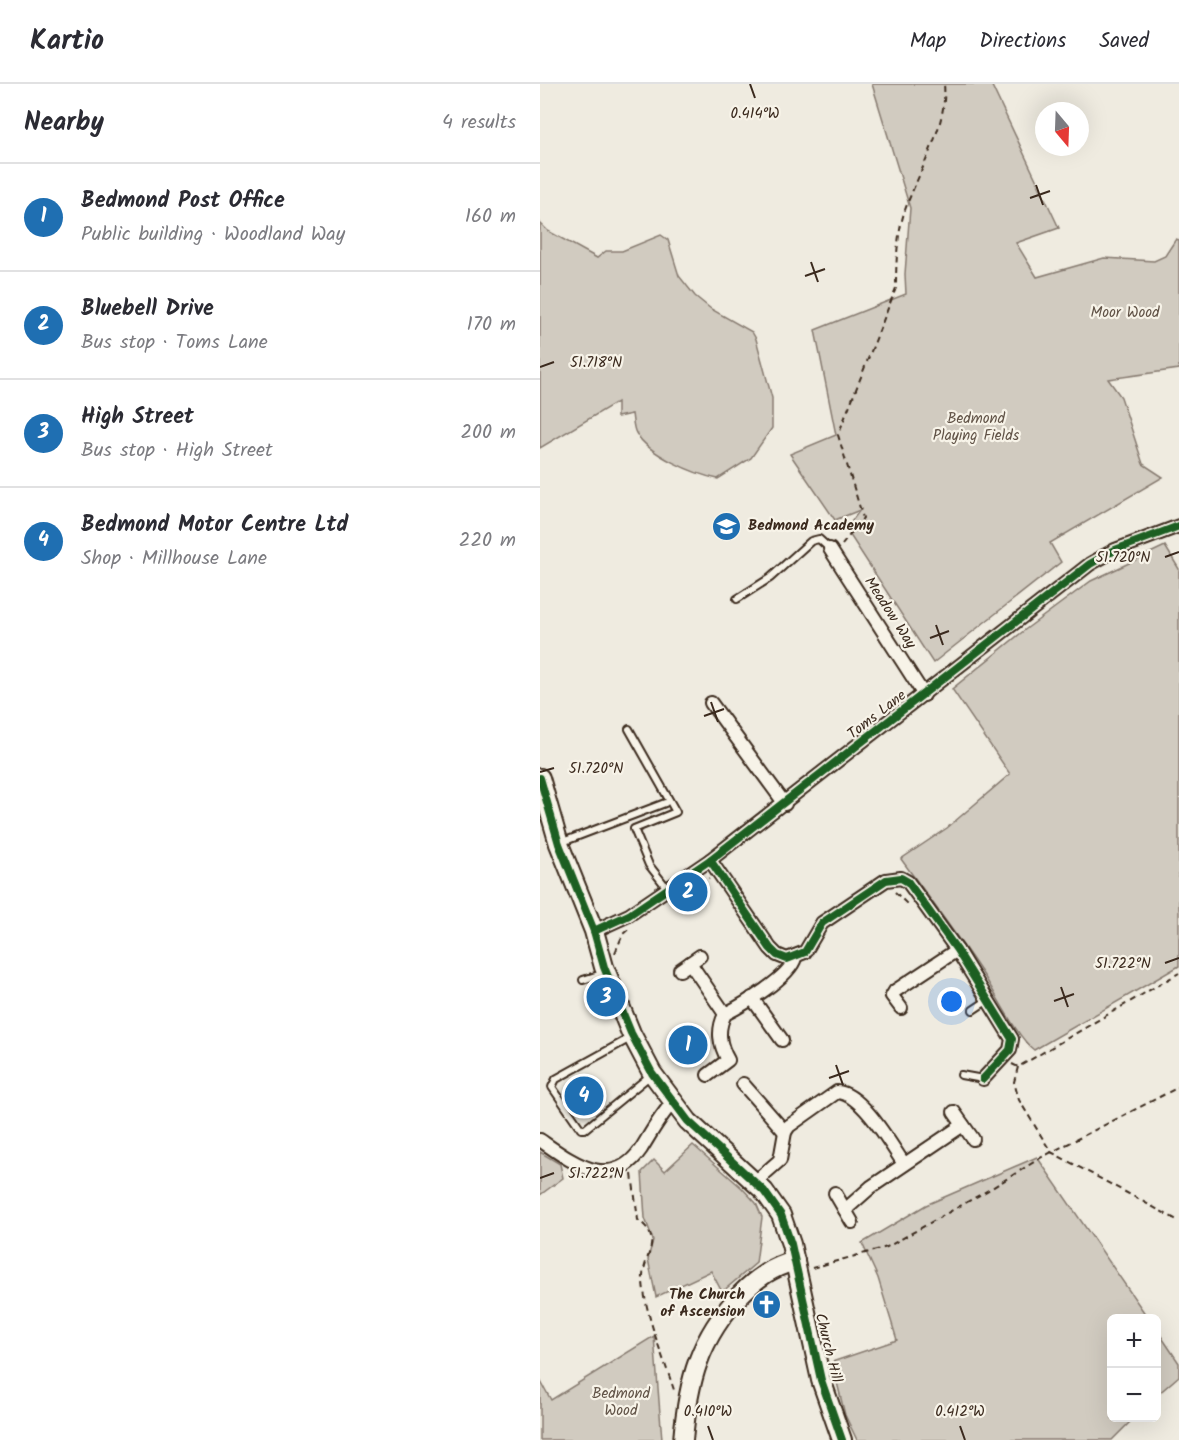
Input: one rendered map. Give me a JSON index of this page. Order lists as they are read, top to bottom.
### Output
{
  "streets": {
    "street": ["Meadow Way", "Toms Lane", "Church Hill"]
  },
  "crossings": [
    ["Meadow Way", "Toms Lane"],
    ["Toms Lane", "Church Hill"]
  ],
  "parks": ["Moor Wood", "Bedmond Playing Fields", "Bedmond Wood"],
  "places": {
    "school or university": ["Bedmond Academy"],
    "church": ["The Church of Ascension"]
  },
  "north": "bottom",
  "page": {
    "header": "Kartio",
    "nav": ["Map", "Directions", "Saved"],
    "heading": ["Nearby", "4 results"],
    "list": [
      {
        "mark": "1",
        "name": "Bedmond Post Office",
        "note": "Public building · Woodland Way",
        "value": "160 m"
      },
      {
        "mark": "2",
        "name": "Bluebell Drive",
        "note": "Bus stop · Toms Lane",
        "value": "170 m"
      },
      {
        "mark": "3",
        "name": "High Street",
        "note": "Bus stop · High Street",
        "value": "200 m"
      },
      {
        "mark": "4",
        "name": "Bedmond Motor Centre Ltd",
        "note": "Shop · Millhouse Lane",
        "value": "220 m"
      }
    ],
    "pins": [
      "2",
      "3",
      "1",
      "4"
    ],
    "map_buttons": ["+", "−"]
  },
  "coordinates": [
    "0.414°W",
    "51.718°N",
    "51.720°N",
    "51.722°N",
    "0.410°W",
    "0.412°W"
  ]
}
